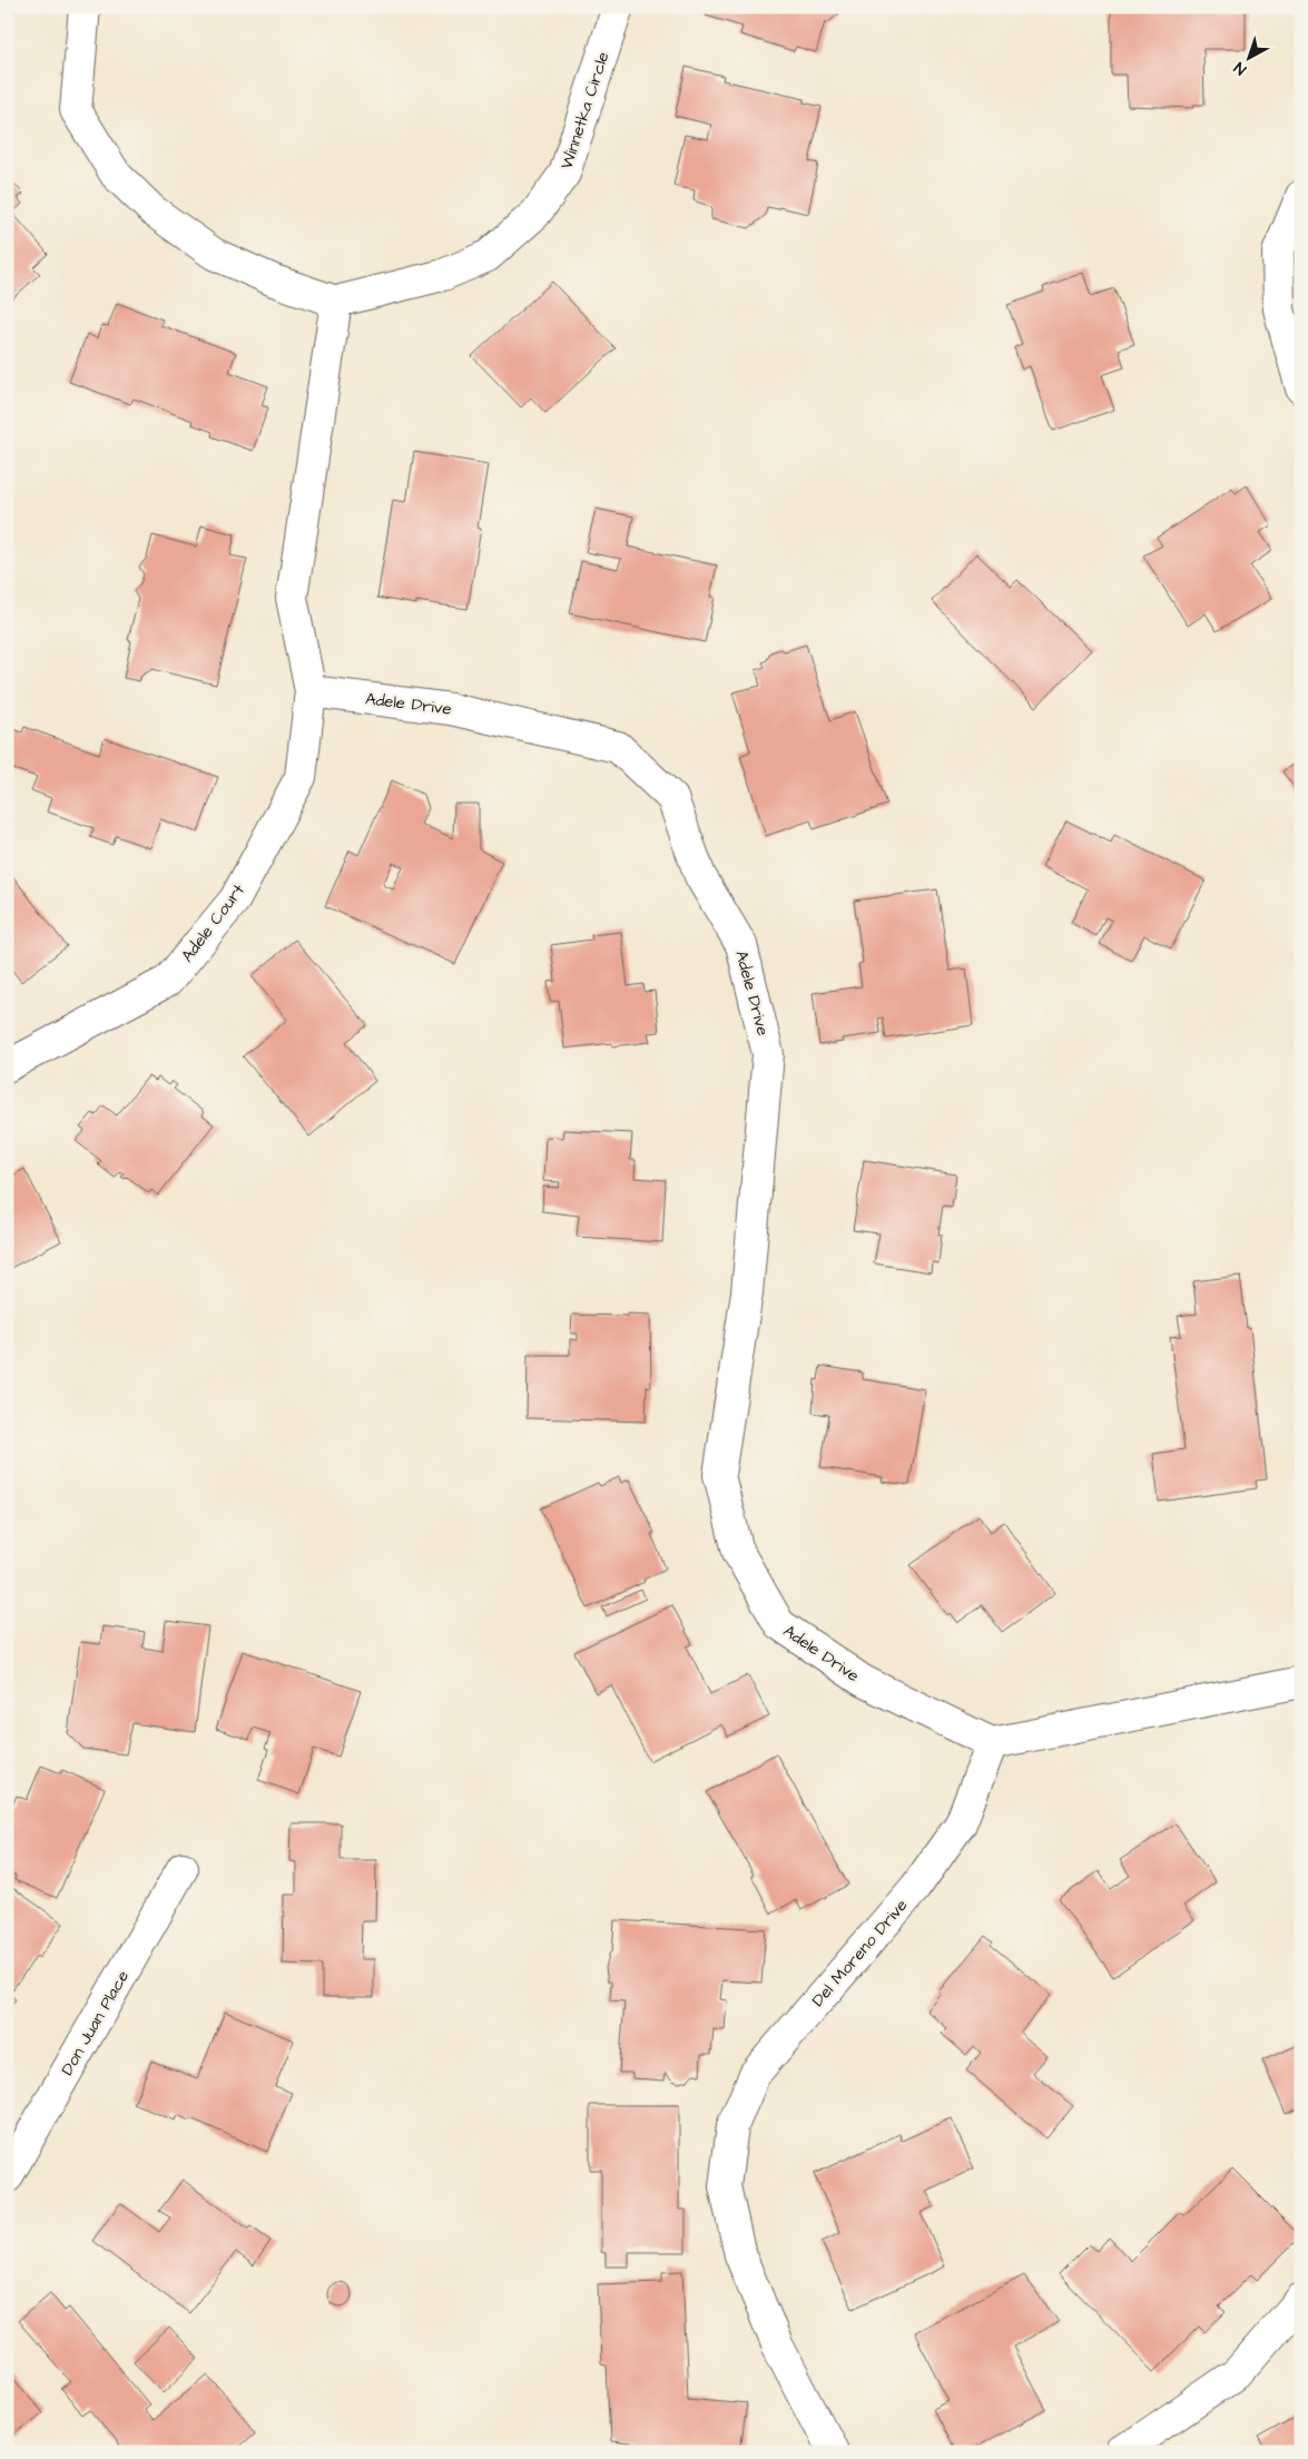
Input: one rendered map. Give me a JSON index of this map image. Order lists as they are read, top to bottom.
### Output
{
  "streets": {
    "street": [
      "Winnetka Circle",
      "Adele Drive",
      "Adele Court",
      "Del Moreno Drive",
      "Don Juan Place"
    ]
  },
  "crossings": [
    ["Adele Drive", "Adele Court"],
    ["Adele Drive", "Del Moreno Drive"]
  ],
  "north": "bottom left"
}
